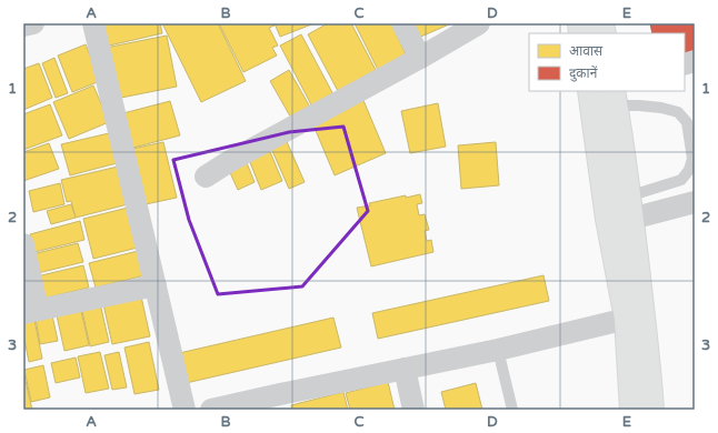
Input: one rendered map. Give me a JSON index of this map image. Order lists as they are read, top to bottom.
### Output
{
  "legend": ["आवास", "दुकानें"],
  "grid": {
    "columns": [
      "A",
      "B",
      "C",
      "D",
      "E"
    ],
    "rows": ["1", "2", "3"]
  }
}
